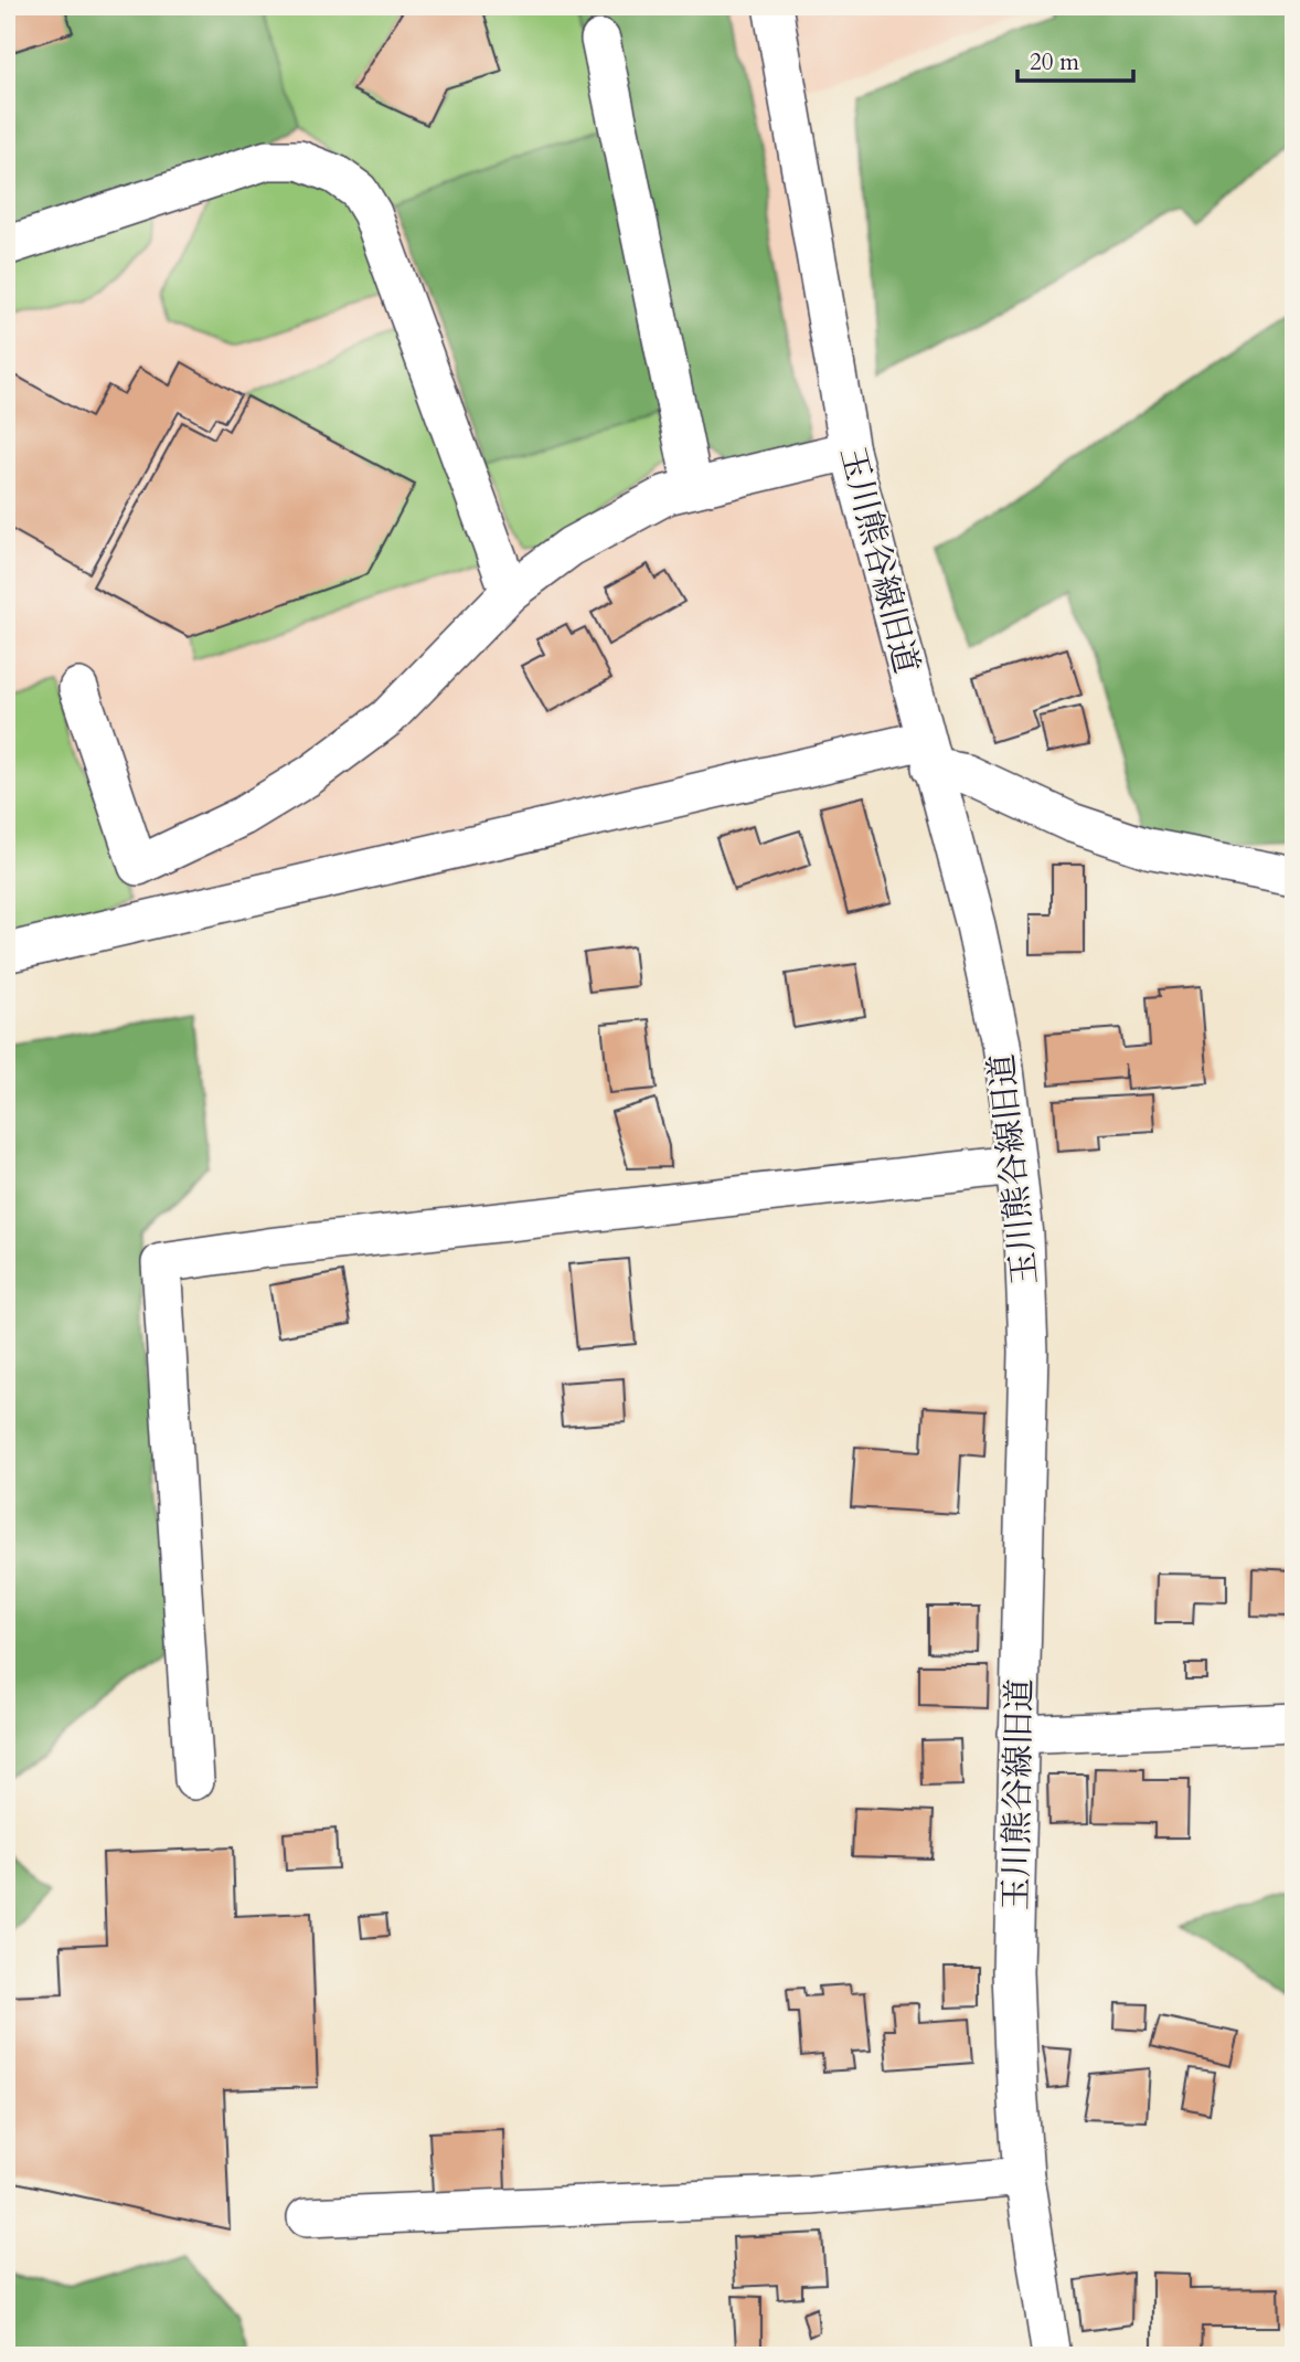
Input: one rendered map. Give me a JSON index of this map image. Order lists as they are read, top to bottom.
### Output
{
  "streets": {
    "street": ["玉川熊谷線旧道"]
  },
  "scale_bar": "20 m"
}
